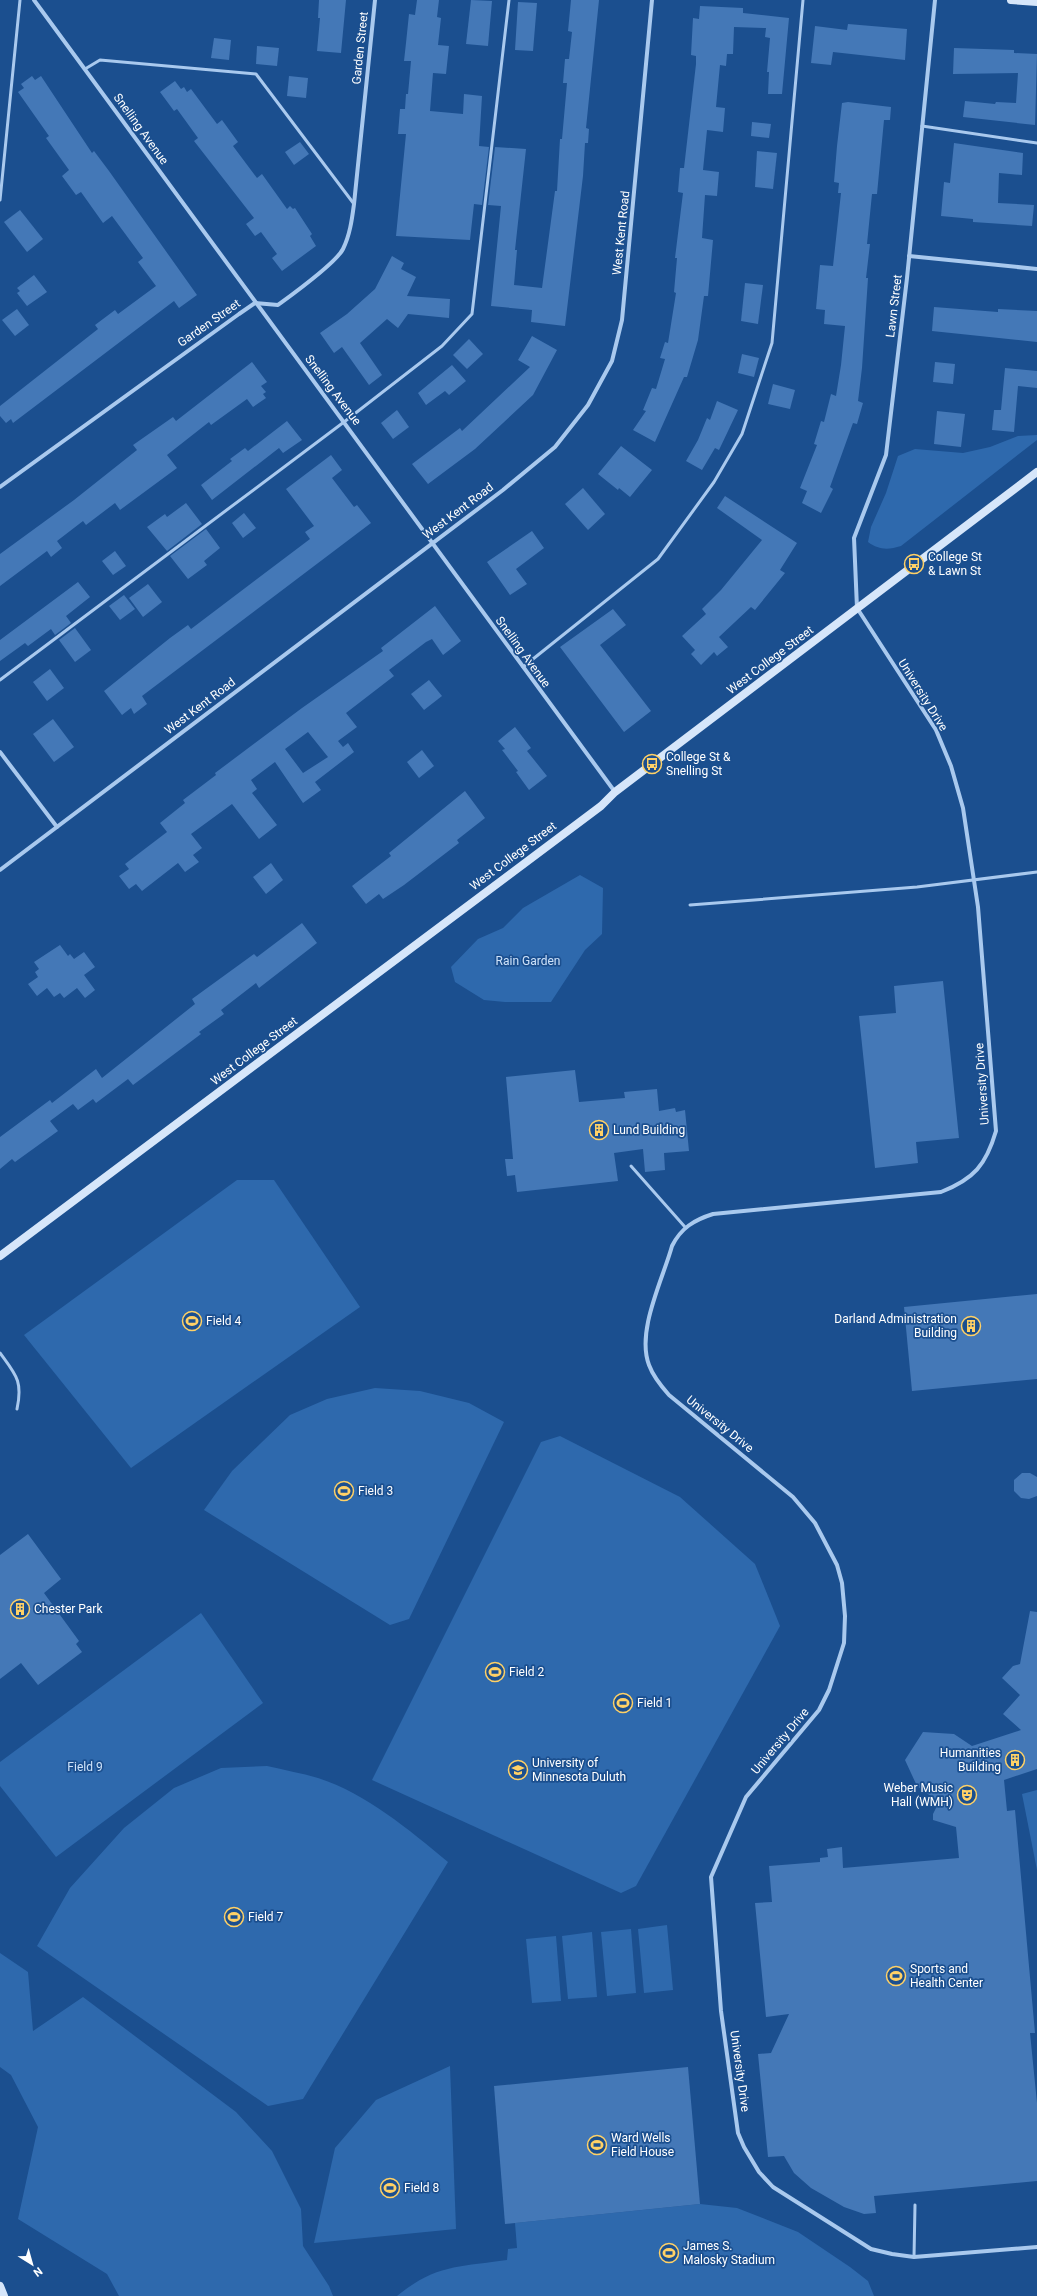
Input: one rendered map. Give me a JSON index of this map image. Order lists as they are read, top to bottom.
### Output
{
  "streets": {
    "street": [
      "Garden Street",
      "Snelling Avenue",
      "West Kent Road",
      "Lawn Street",
      "West College Street",
      "University Drive"
    ]
  },
  "crossings": [
    ["Garden Street", "Snelling Avenue"],
    ["Snelling Avenue", "West Kent Road"],
    ["Snelling Avenue", "West College Street"],
    ["Lawn Street", "West College Street"],
    ["Lawn Street", "University Drive"],
    ["West College Street", "University Drive"]
  ],
  "parks": ["Rain Garden", "Field 9"],
  "places": {
    "bus stop": ["College St & Lawn St", "College St & Snelling St"],
    "building": [
      "Lund Building",
      "Darland Administration Building",
      "Chester Park",
      "Humanities Building"
    ],
    "sports": [
      "Field 4",
      "Field 3",
      "Field 2",
      "Field 1",
      "Field 7",
      "Sports and Health Center",
      "Ward Wells Field House",
      "Field 8",
      "James S. Malosky Stadium"
    ],
    "school or university": ["University of Minnesota Duluth"],
    "theatre": ["Weber Music Hall (WMH)"]
  },
  "north": "bottom right"
}
